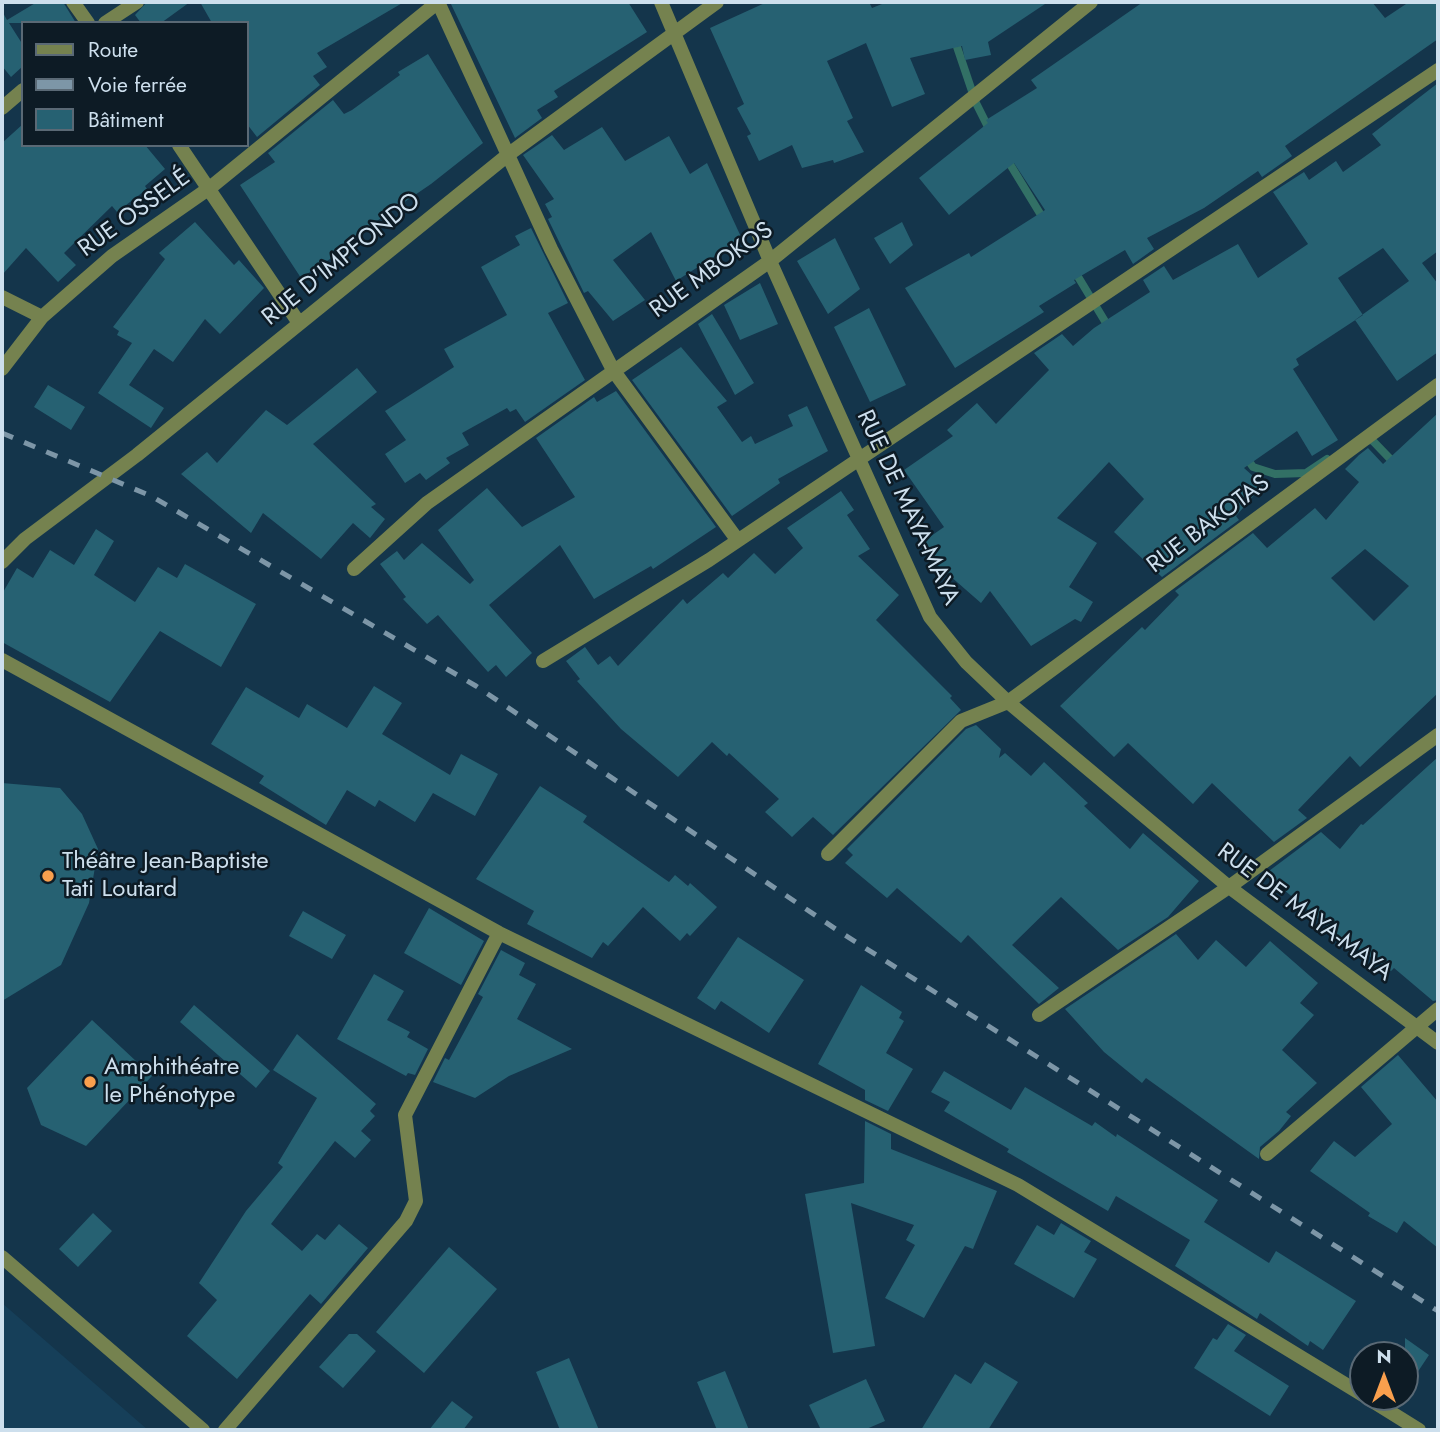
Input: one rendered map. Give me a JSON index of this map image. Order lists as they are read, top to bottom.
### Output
{
  "streets": {
    "street": [
      "RUE OSSELÉ",
      "RUE D'IMPFONDO",
      "RUE MBOKOS",
      "RUE DE MAYA-MAYA",
      "RUE BAKOTAS"
    ]
  },
  "crossings": [
    ["RUE D'IMPFONDO", "RUE DE MAYA-MAYA"],
    ["RUE MBOKOS", "RUE DE MAYA-MAYA"],
    ["RUE DE MAYA-MAYA", "RUE BAKOTAS"]
  ],
  "places": ["Théâtre Jean-Baptiste Tati Loutard", "Amphithéatre le Phénotype"],
  "legend": ["Route", "Voie ferrée", "Bâtiment"],
  "north": "top"
}
